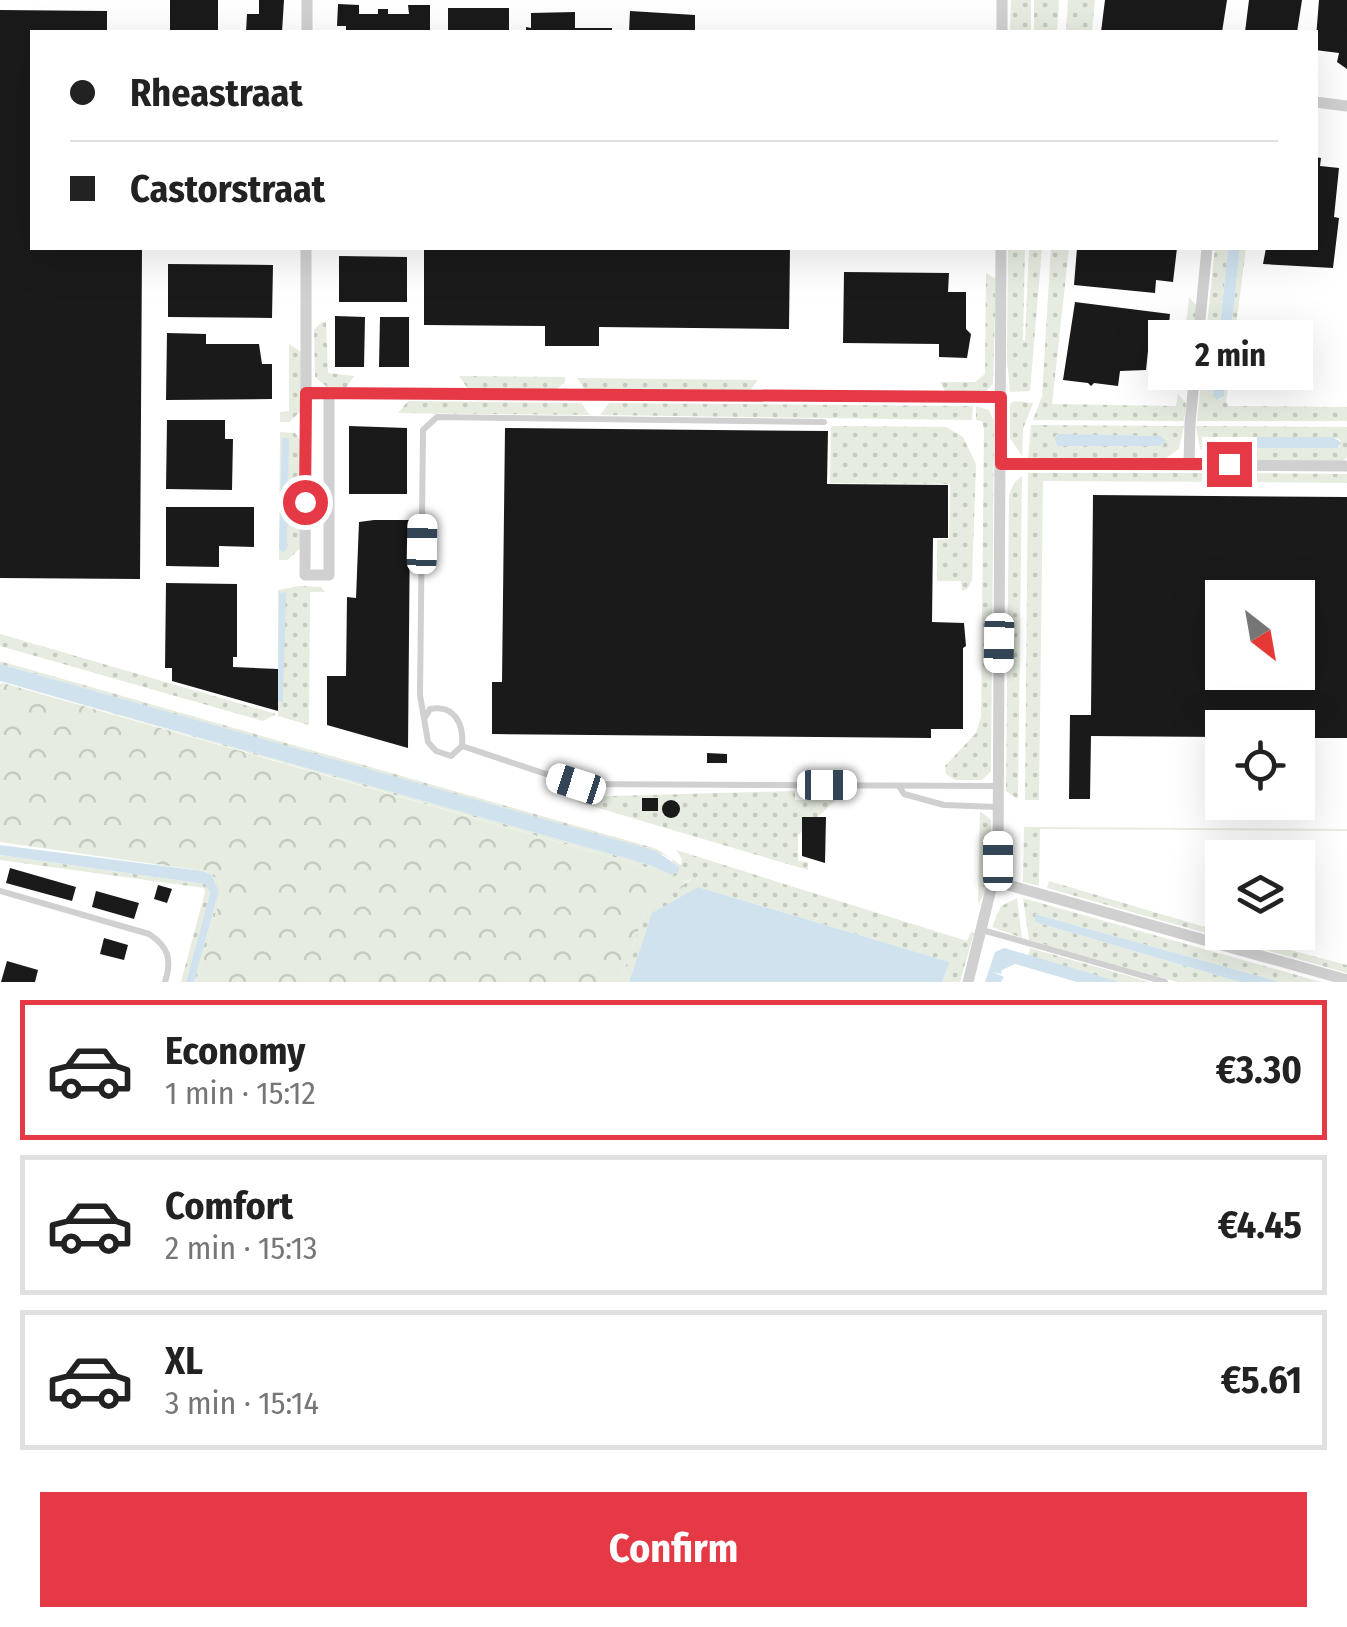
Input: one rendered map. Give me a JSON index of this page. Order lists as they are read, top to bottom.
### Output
{
  "north": "bottom right",
  "page": {
    "banner": ["Rheastraat", "Castorstraat"],
    "bubble": "2 min",
    "list": [
      {
        "name": "Economy",
        "note": "1 min · 15:12",
        "value": "€3.30"
      },
      {
        "name": "Comfort",
        "note": "2 min · 15:13",
        "value": "€4.45"
      },
      {
        "name": "XL",
        "note": "3 min · 15:14",
        "value": "€5.61"
      }
    ],
    "buttons": "Confirm"
  }
}
